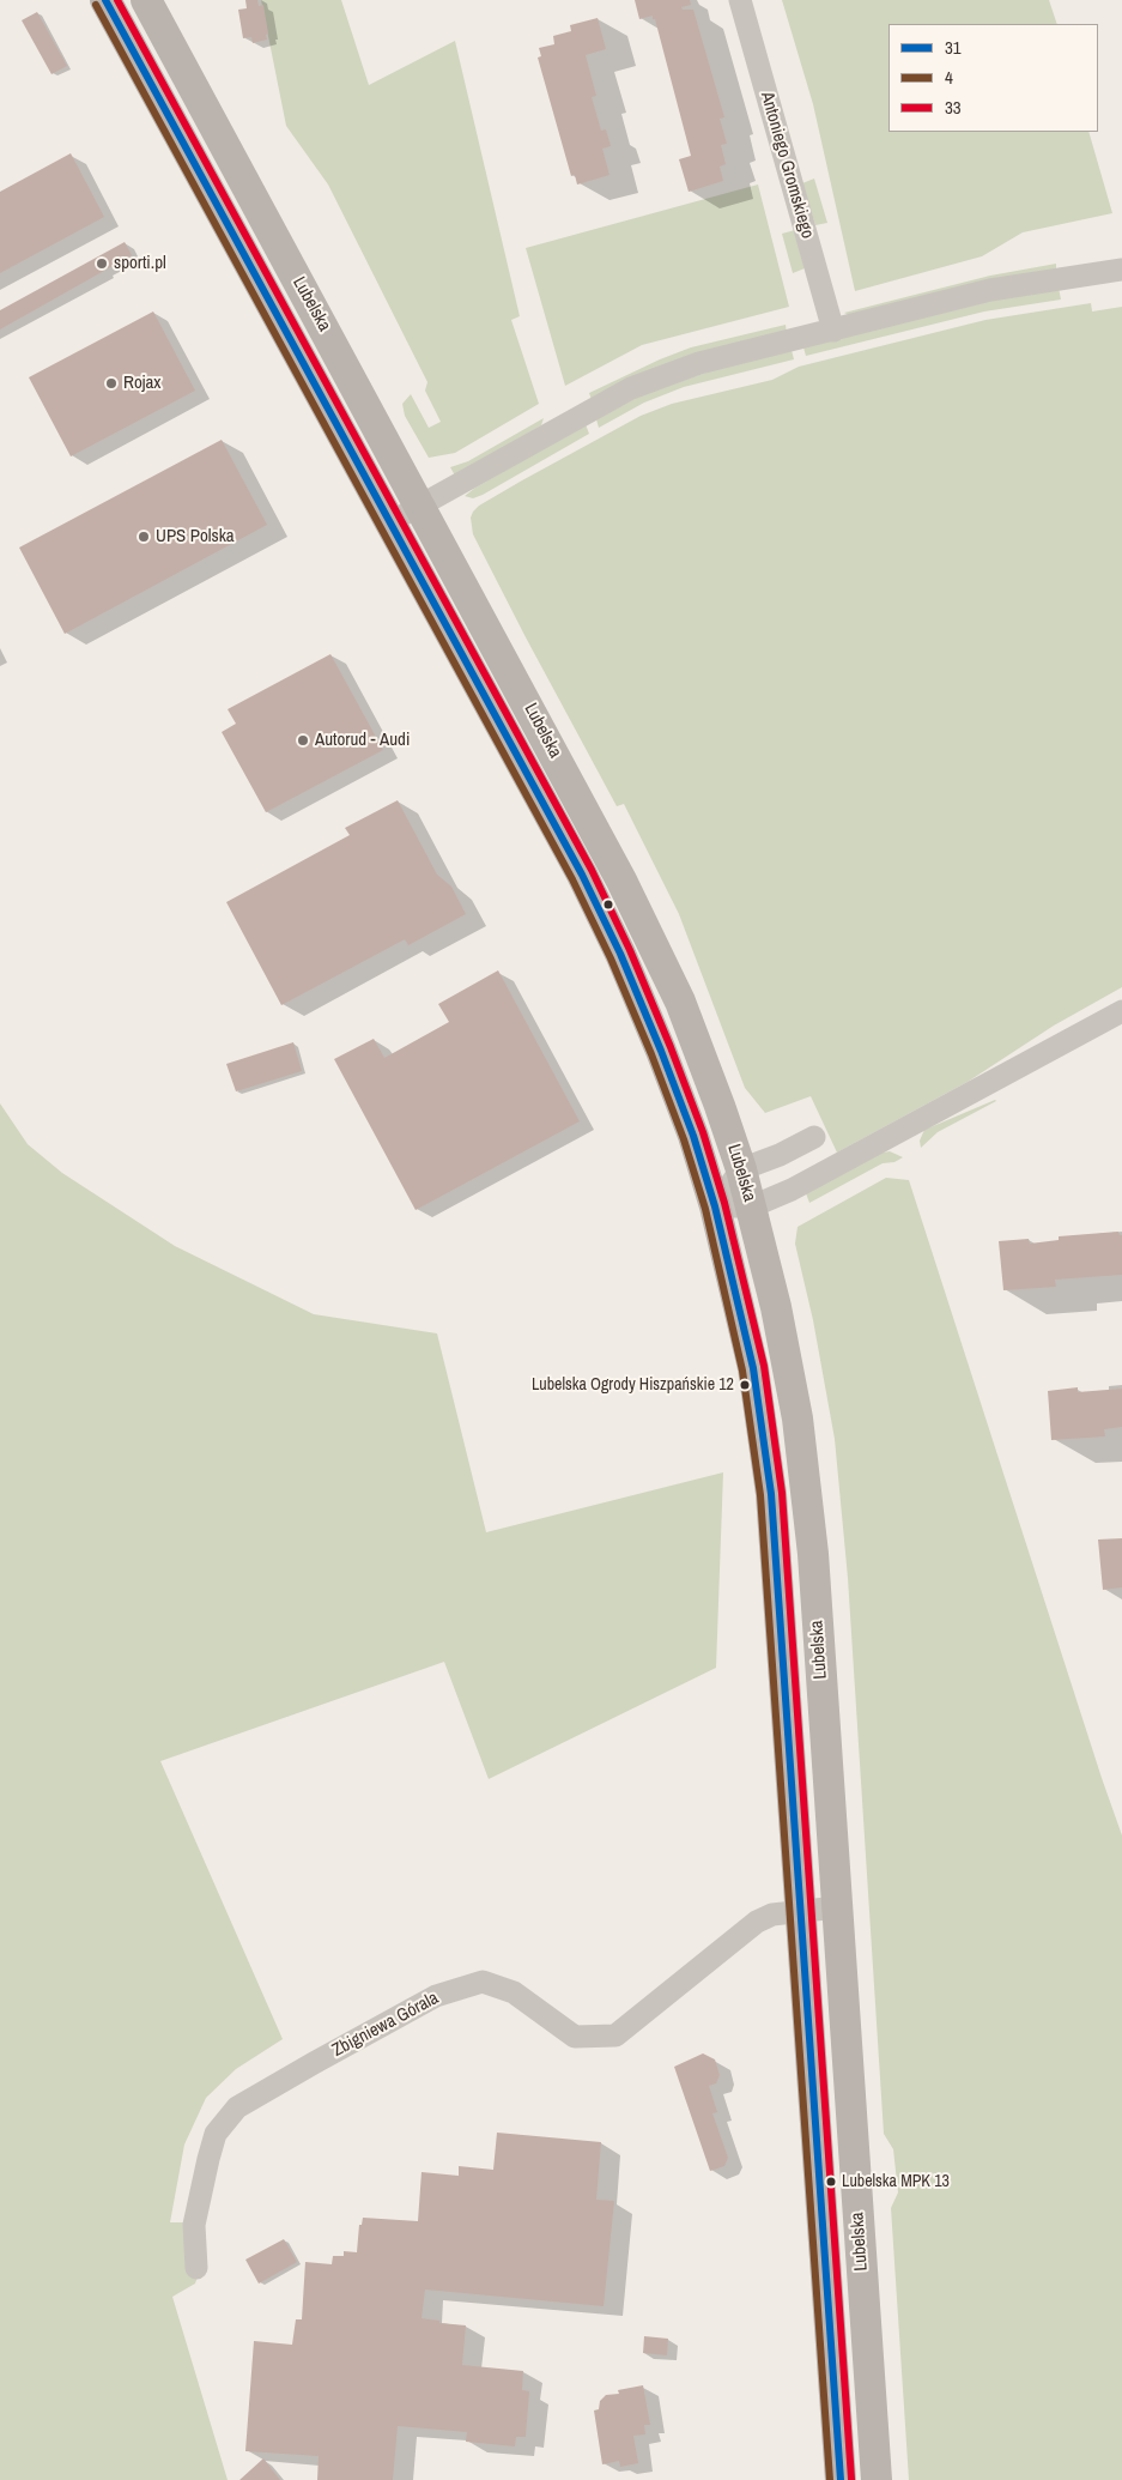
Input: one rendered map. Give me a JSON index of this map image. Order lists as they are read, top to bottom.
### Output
{
  "streets": {
    "main road": ["Lubelska"],
    "street": ["Antoniego Gromskiego", "Zbigniewa Górala"]
  },
  "crossings": [
    ["Lubelska", "Zbigniewa Górala"]
  ],
  "places": [
    "sporti.pl",
    "Rojax",
    "UPS Polska",
    "Autorud - Audi",
    "Lubelska Ogrody Hiszpańskie 12",
    "Lubelska MPK 13"
  ],
  "lines": ["transit line 31", "transit line 33", "transit line 4"],
  "legend": ["31", "4", "33"]
}
